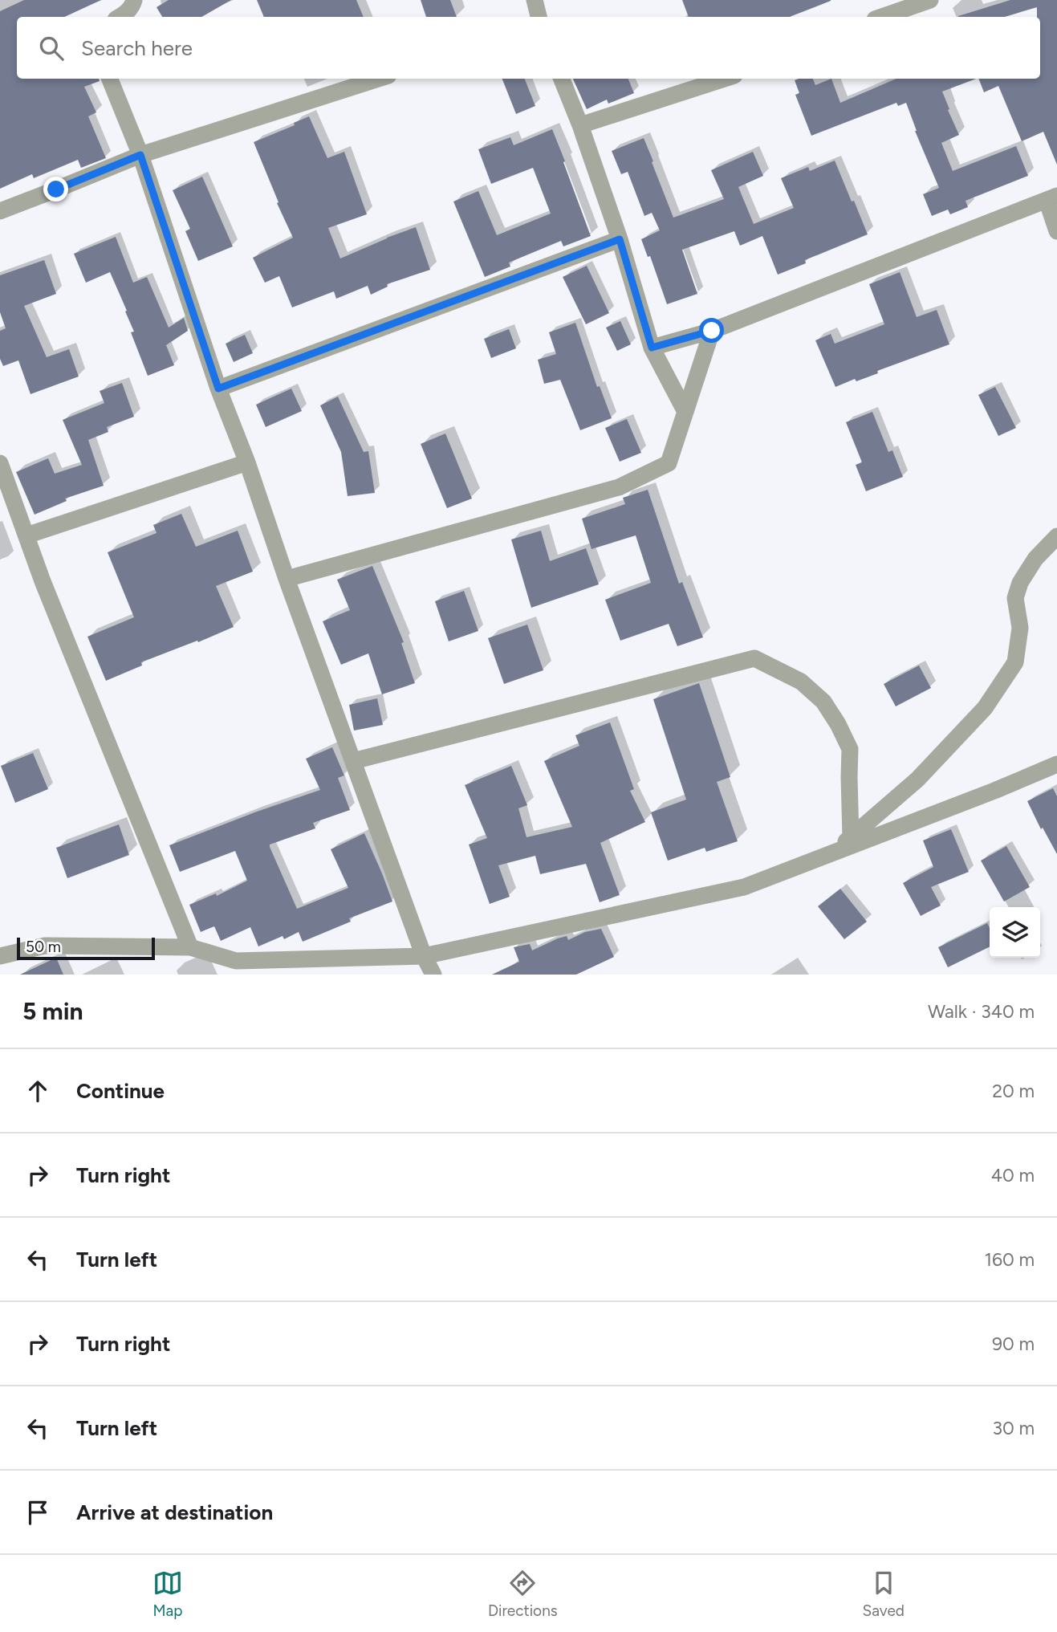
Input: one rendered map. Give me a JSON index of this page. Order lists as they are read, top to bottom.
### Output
{
  "scale_bar": "50 m",
  "page": {
    "search": "Search here",
    "scale": "50 m",
    "heading": ["5 min", "Walk · 340 m"],
    "list": [
      ["Continue", "20 m"],
      ["Turn right", "40 m"],
      ["Turn left", "160 m"],
      ["Turn right", "90 m"],
      ["Turn left", "30 m"],
      "Arrive at destination"
    ],
    "nav": ["Map", "Directions", "Saved"]
  }
}
